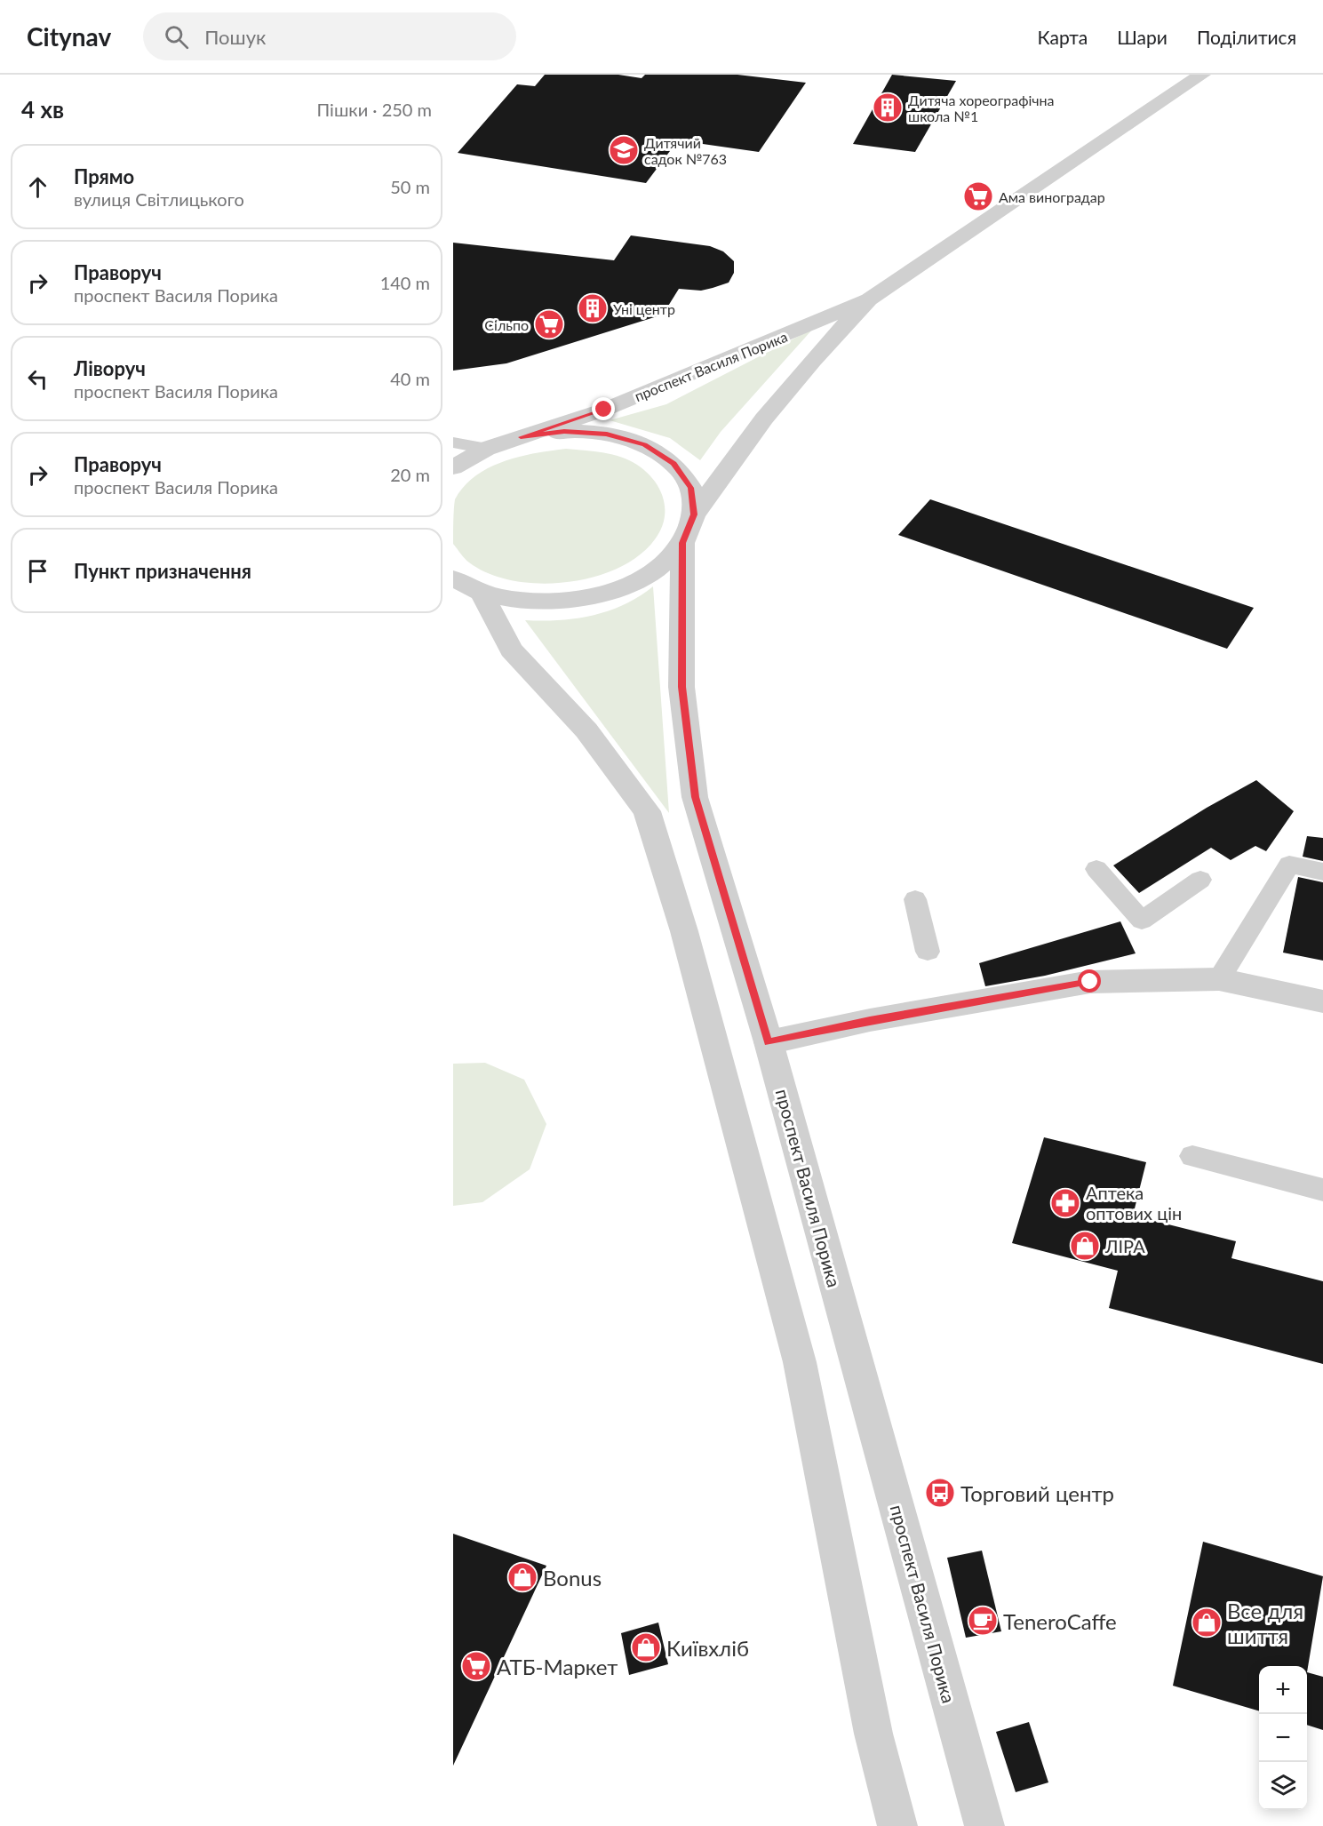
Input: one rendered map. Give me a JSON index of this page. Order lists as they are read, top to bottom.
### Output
{
  "streets": {
    "street": ["проспект Василя Порика"]
  },
  "places": {
    "building": ["Дитяча хореографічна школа №1", "Уні центр"],
    "school or university": ["Дитячий садок №763"],
    "supermarket": ["Ама виноградар", "Сільпо", "АТБ-Маркет"],
    "pharmacy": ["Аптека оптових цін"],
    "shop": [
      "ЛІРА",
      "Bonus",
      "Все для шиття",
      "Київхліб"
    ],
    "bus stop": ["Торговий центр"],
    "cafe": ["TeneroCaffe"]
  },
  "page": {
    "header": "Citynav",
    "search": "Пошук",
    "nav": ["Карта", "Шари", "Поділитися"],
    "heading": ["4 хв", "Пішки · 250 m"],
    "list": [
      ["Прямо", "вулиця Світлицького", "50 m"],
      ["Праворуч", "проспект Василя Порика", "140 m"],
      ["Ліворуч", "проспект Василя Порика", "40 m"],
      ["Праворуч", "проспект Василя Порика", "20 m"],
      "Пункт призначення"
    ],
    "map_buttons": ["+", "−"]
  }
}
